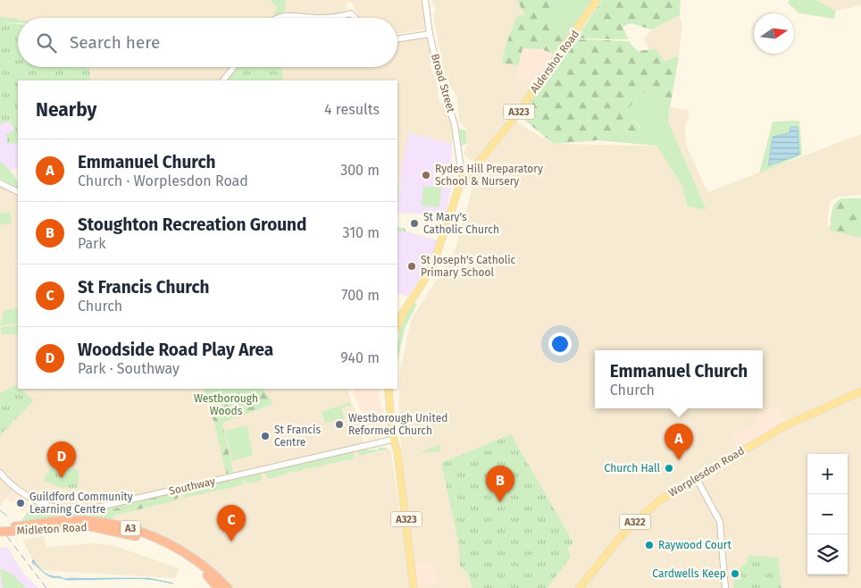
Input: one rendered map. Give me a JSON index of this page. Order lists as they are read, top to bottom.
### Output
{
  "streets": {
    "highway": ["A3", "Midleton Road"],
    "main road": [
      "Aldershot Road",
      "A323",
      "Worplesdon Road",
      "A322"
    ],
    "street": ["Broad Street", "Southway"]
  },
  "crossings": [
    ["Aldershot Road", "Broad Street"],
    ["A323", "Southway"]
  ],
  "parks": ["Westborough Woods"],
  "places": [
    "Rydes Hill Preparatory School & Nursery",
    "St Mary's Catholic Church",
    "St Joseph's Catholic Primary School",
    "Westborough United Reformed Church",
    "St Francis Centre",
    "Church Hall",
    "Guildford Community Learning Centre",
    "Raywood Court",
    "Cardwells Keep"
  ],
  "north": "right",
  "page": {
    "search": "Search here",
    "heading": ["Nearby", "4 results"],
    "list": [
      {
        "mark": "A",
        "name": "Emmanuel Church",
        "note": "Church · Worplesdon Road",
        "value": "300 m"
      },
      {
        "mark": "B",
        "name": "Stoughton Recreation Ground",
        "note": "Park",
        "value": "310 m"
      },
      {
        "mark": "C",
        "name": "St Francis Church",
        "note": "Church",
        "value": "700 m"
      },
      {
        "mark": "D",
        "name": "Woodside Road Play Area",
        "note": "Park · Southway",
        "value": "940 m"
      }
    ],
    "popup": ["Emmanuel Church", "Church"],
    "pins": [
      "A",
      "D",
      "B",
      "C"
    ],
    "map_buttons": ["+", "−"]
  }
}
